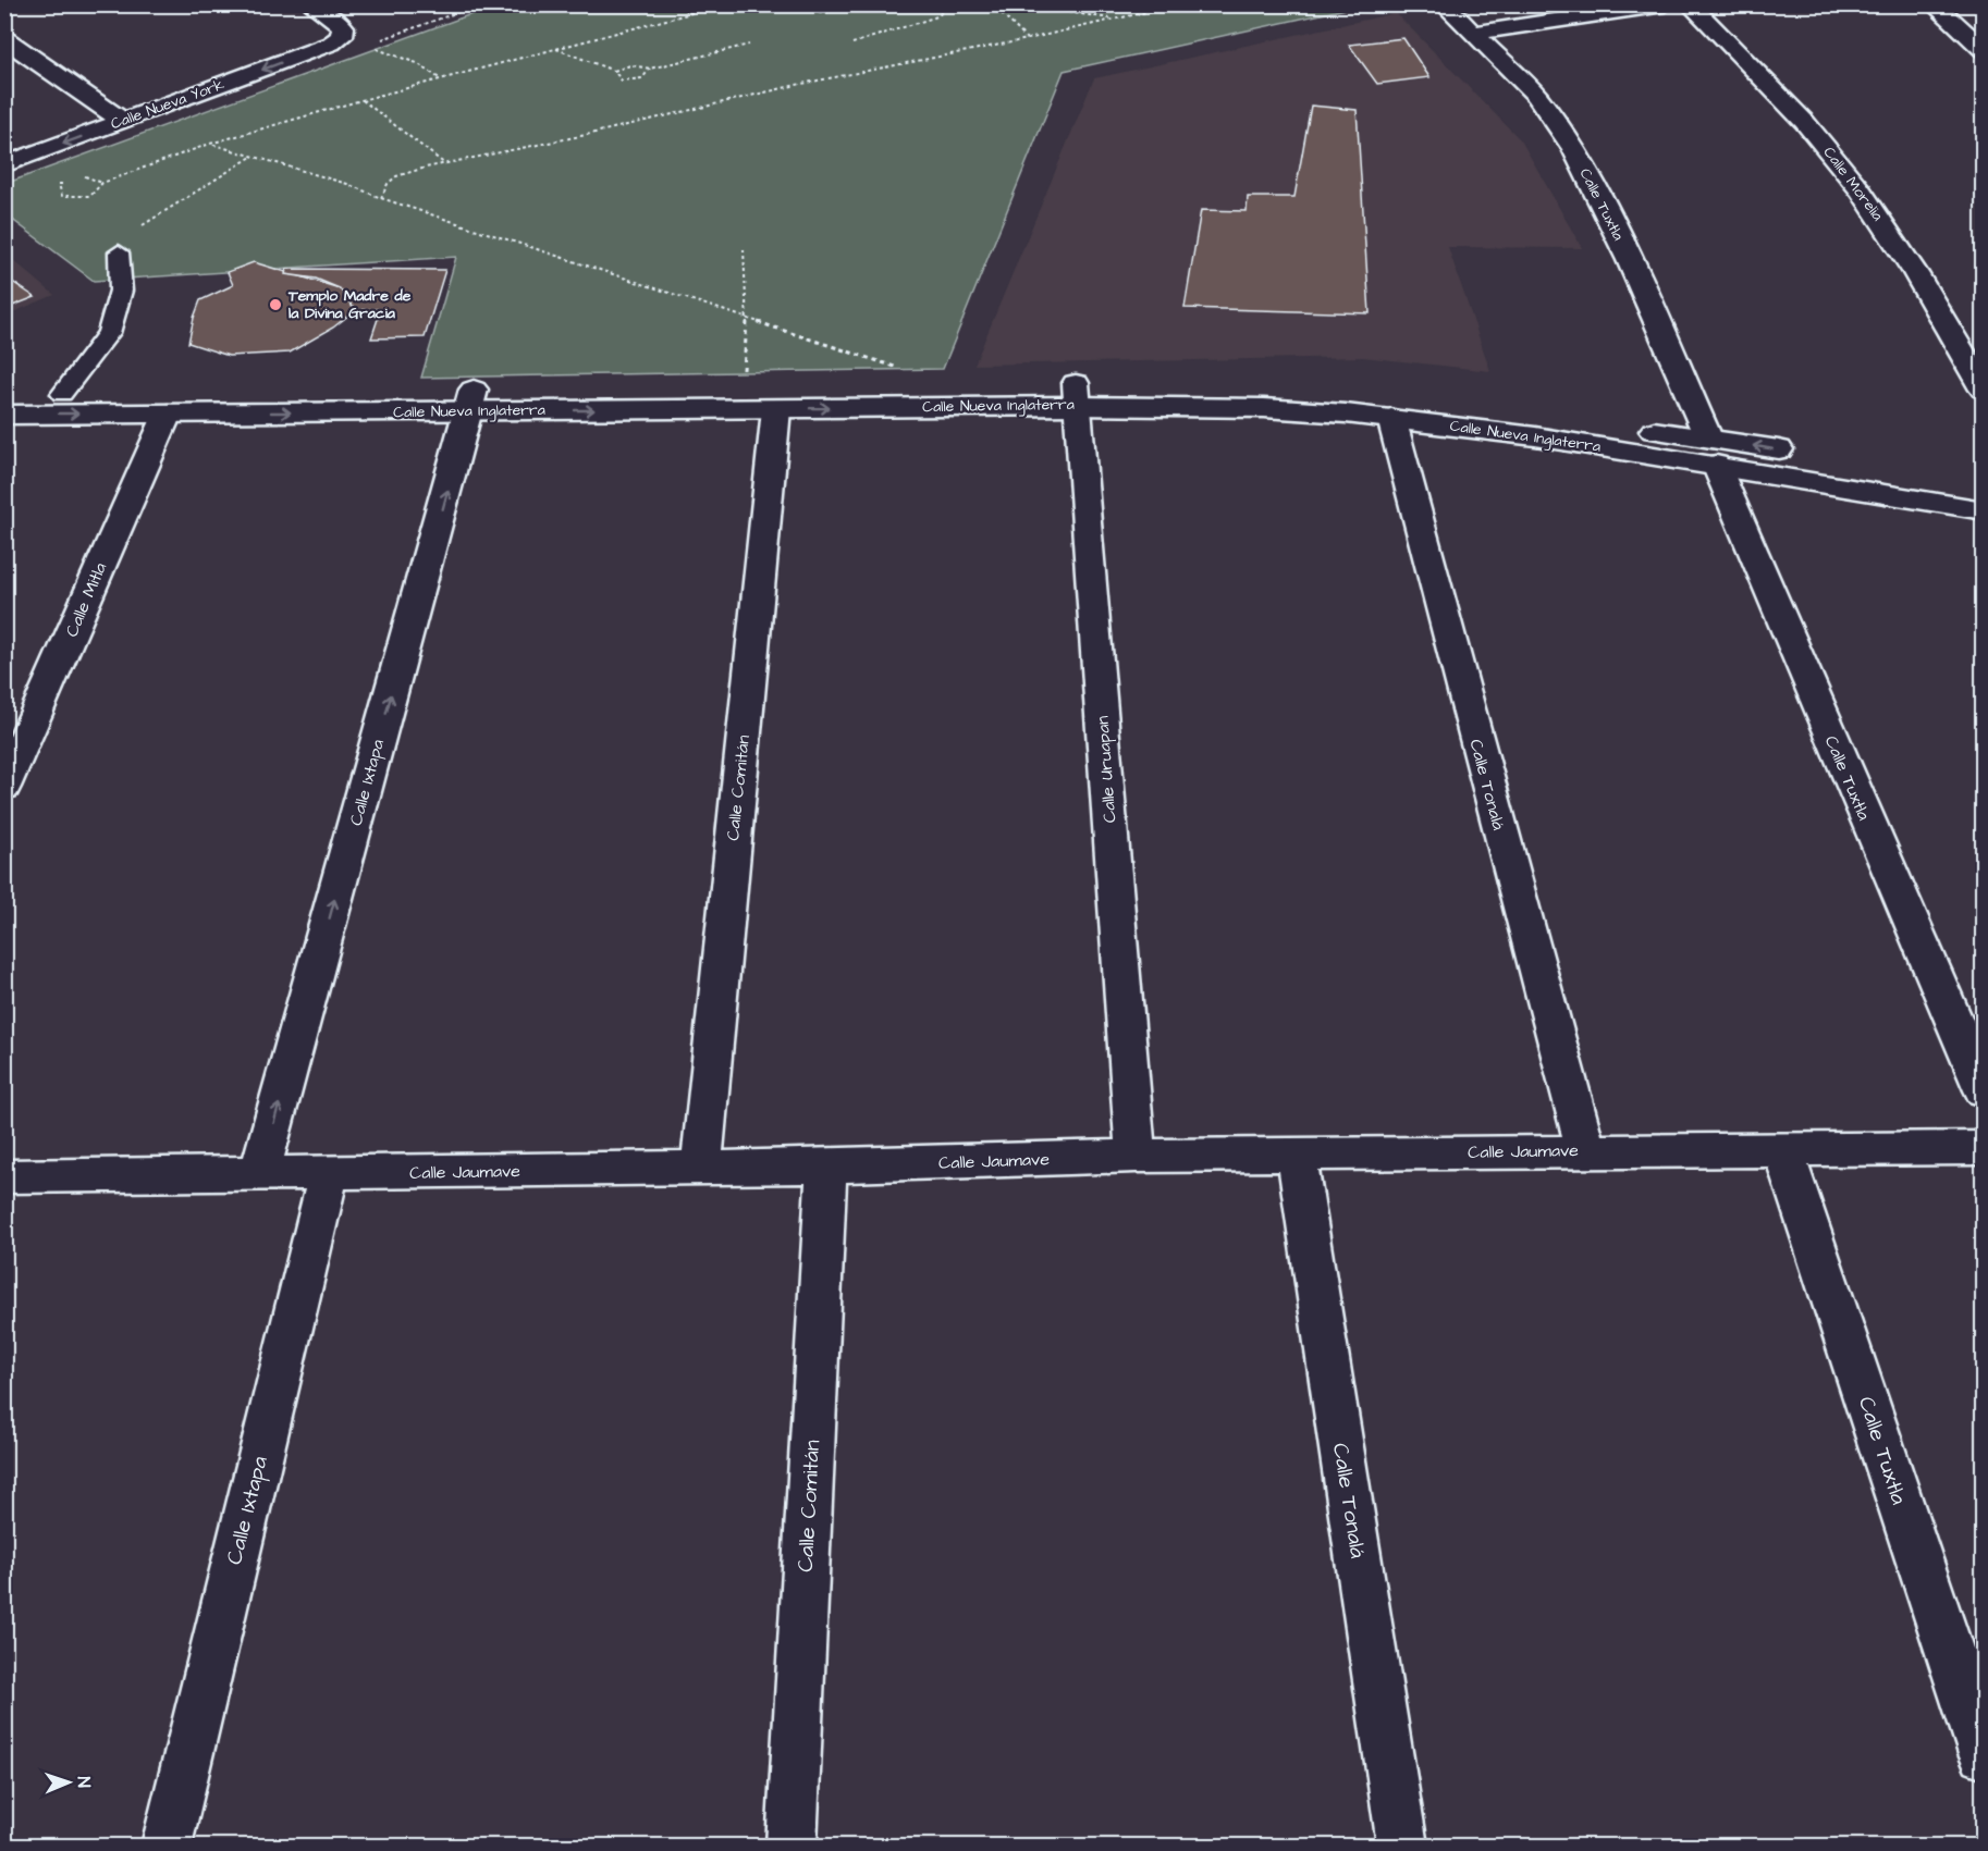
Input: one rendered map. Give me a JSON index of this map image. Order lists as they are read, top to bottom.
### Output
{
  "streets": {
    "street": [
      "Calle Nueva York",
      "Calle Morelia",
      "Calle Tuxtla",
      "Calle Nueva Inglaterra",
      "Calle Mitla",
      "Calle Uruapan",
      "Calle Ixtapa",
      "Calle Tonalá",
      "Calle Comitán",
      "Calle Jaumave"
    ]
  },
  "crossings": [
    ["Calle Tuxtla", "Calle Nueva Inglaterra"],
    ["Calle Tuxtla", "Calle Jaumave"],
    ["Calle Nueva Inglaterra", "Calle Mitla"],
    ["Calle Nueva Inglaterra", "Calle Uruapan"],
    ["Calle Nueva Inglaterra", "Calle Ixtapa"],
    ["Calle Nueva Inglaterra", "Calle Tonalá"],
    ["Calle Nueva Inglaterra", "Calle Comitán"],
    ["Calle Uruapan", "Calle Jaumave"],
    ["Calle Ixtapa", "Calle Jaumave"],
    ["Calle Tonalá", "Calle Jaumave"],
    ["Calle Comitán", "Calle Jaumave"]
  ],
  "one_way": ["Calle Nueva York", "Calle Ixtapa"],
  "places": ["Templo Madre de la Divina Gracia"],
  "north": "right"
}
